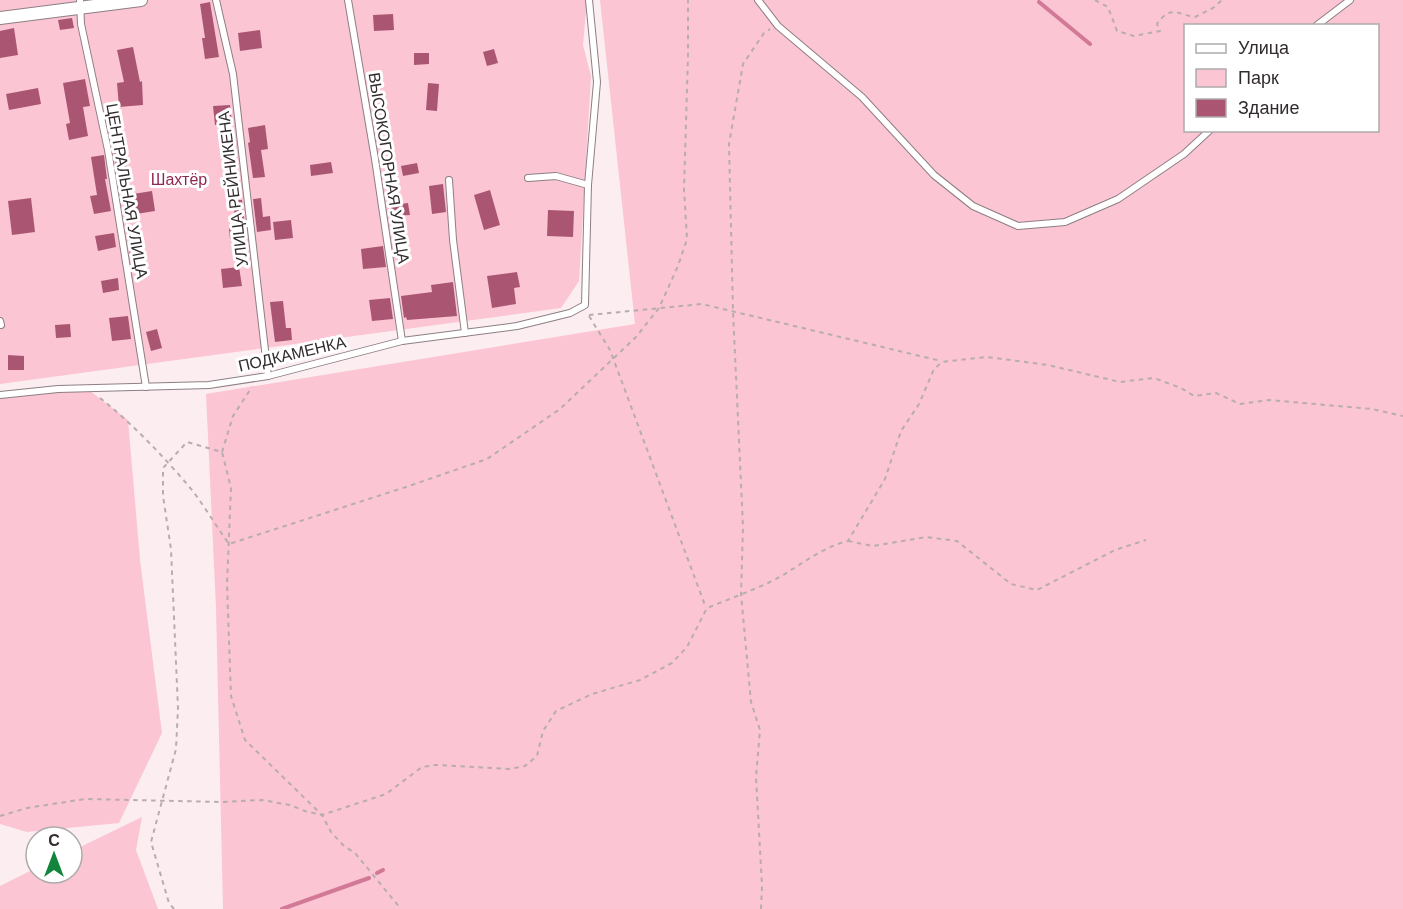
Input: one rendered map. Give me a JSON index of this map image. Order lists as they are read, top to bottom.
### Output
{
  "streets": {
    "lane": [
      "ВЫСОКОГОРНАЯ УЛИЦА",
      "УЛИЦА РЕЙНИКЕНА",
      "ЦЕНТРАЛЬНАЯ УЛИЦА",
      "ПОДКАМЕНКА"
    ]
  },
  "crossings": [
    ["ВЫСОКОГОРНАЯ УЛИЦА", "ПОДКАМЕНКА"],
    ["УЛИЦА РЕЙНИКЕНА", "ПОДКАМЕНКА"],
    ["ЦЕНТРАЛЬНАЯ УЛИЦА", "ПОДКАМЕНКА"]
  ],
  "parks": ["Шахтёр"],
  "legend": ["Улица", "Парк", "Здание"],
  "north": "top"
}
